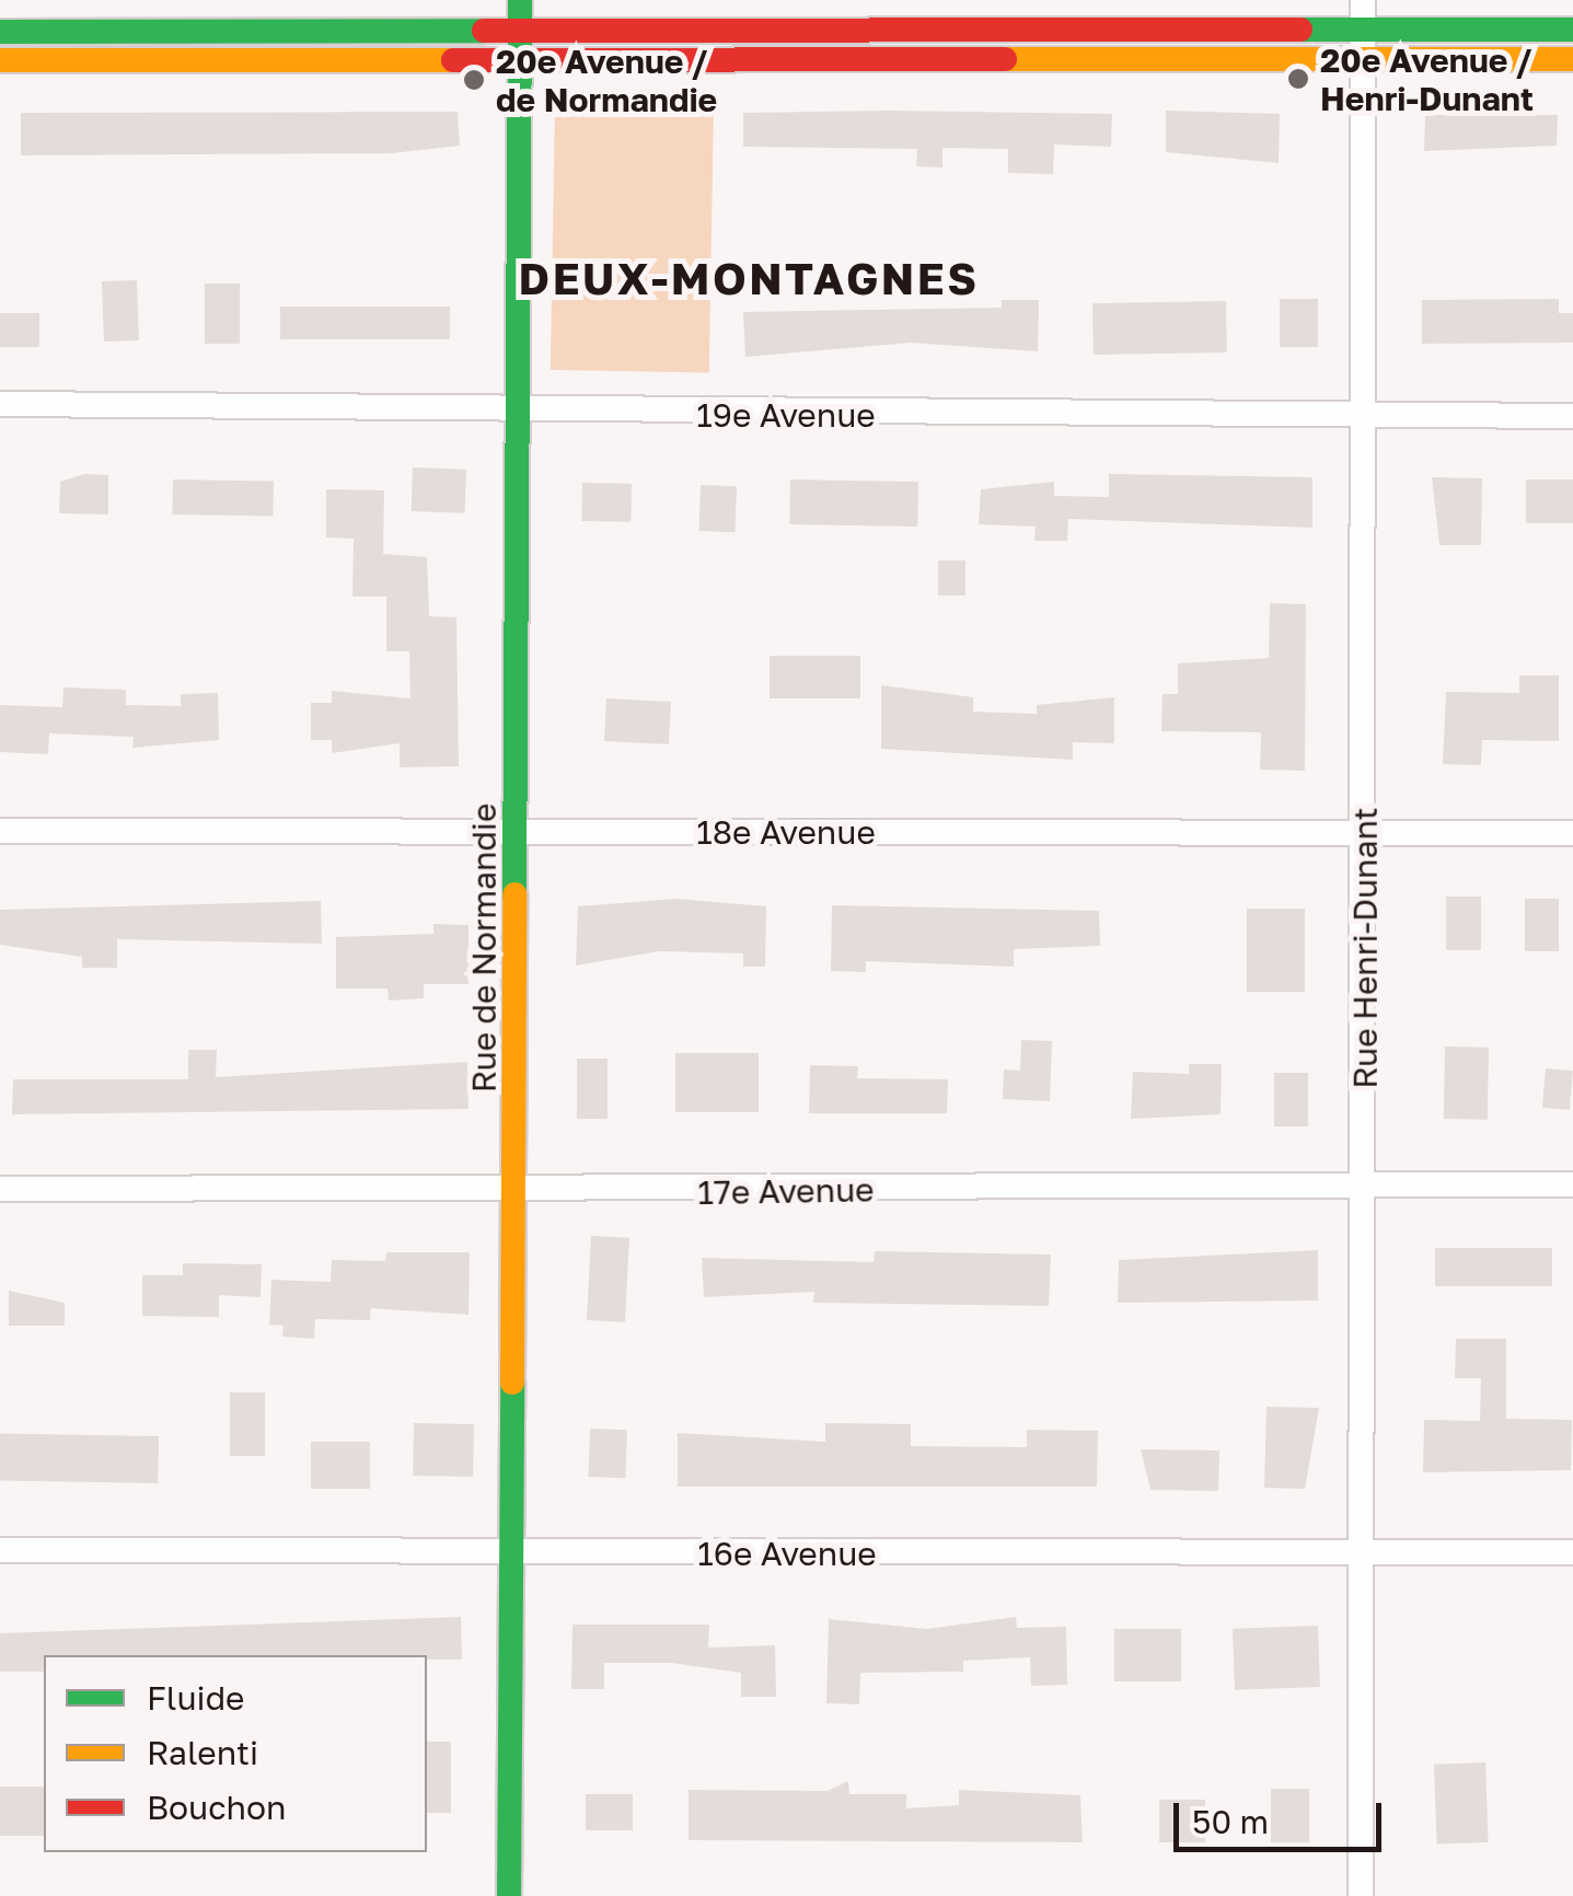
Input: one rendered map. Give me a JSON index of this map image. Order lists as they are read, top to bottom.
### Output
{
  "streets": {
    "street": [
      "19e Avenue",
      "18e Avenue",
      "Rue de Normandie",
      "Rue Henri-Dunant",
      "17e Avenue",
      "16e Avenue"
    ]
  },
  "crossings": [
    ["19e Avenue", "Rue de Normandie"],
    ["19e Avenue", "Rue Henri-Dunant"],
    ["18e Avenue", "Rue de Normandie"],
    ["18e Avenue", "Rue Henri-Dunant"],
    ["Rue de Normandie", "17e Avenue"],
    ["Rue de Normandie", "16e Avenue"],
    ["Rue Henri-Dunant", "17e Avenue"],
    ["Rue Henri-Dunant", "16e Avenue"]
  ],
  "districts": ["DEUX-MONTAGNES"],
  "places": ["20e Avenue / Henri-Dunant", "20e Avenue / de Normandie"],
  "legend": ["Fluide", "Ralenti", "Bouchon"],
  "scale_bar": "50 m"
}
